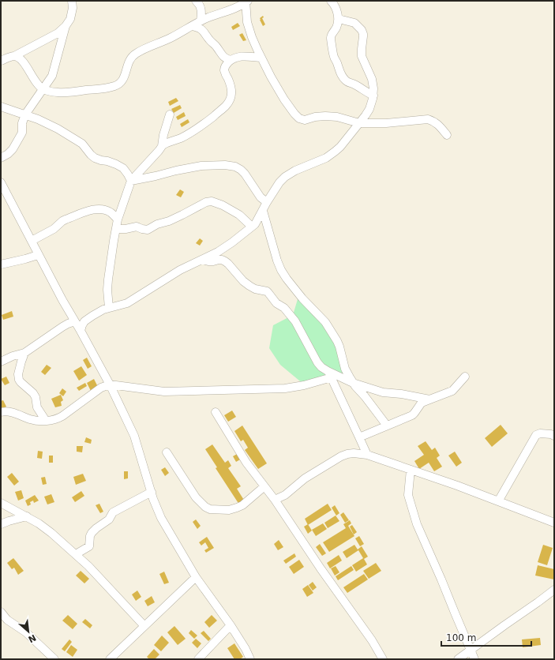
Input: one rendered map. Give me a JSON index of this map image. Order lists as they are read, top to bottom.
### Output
{
  "scale_bar": "100 m",
  "north": "bottom right"
}
